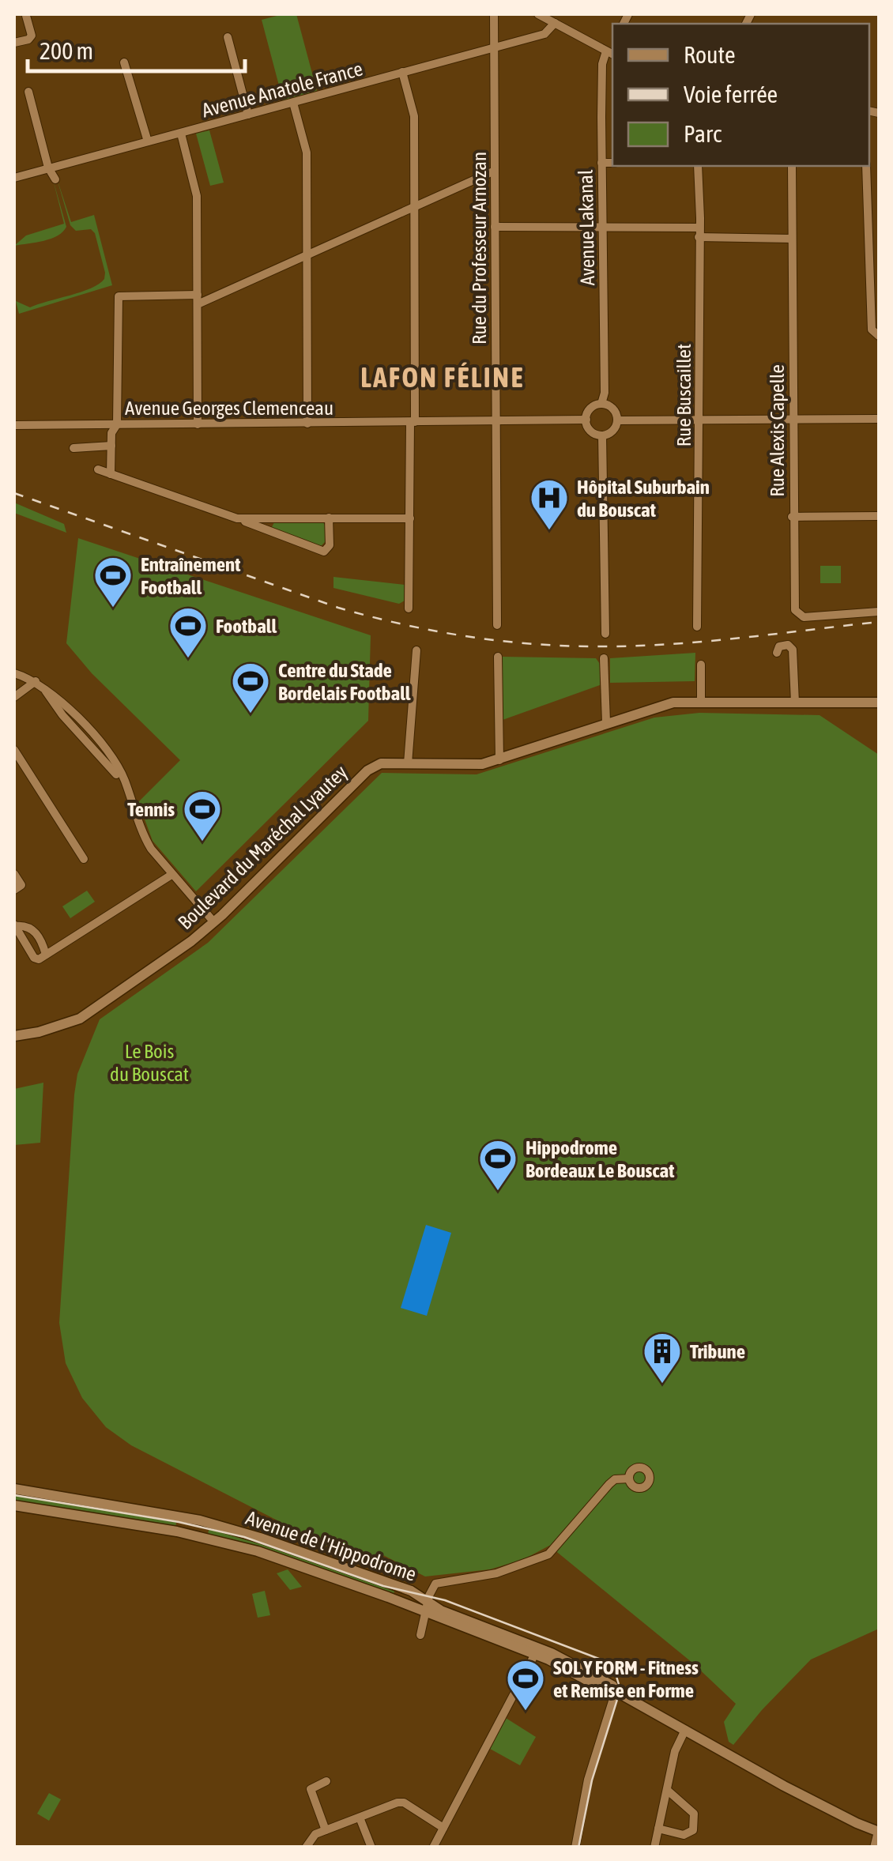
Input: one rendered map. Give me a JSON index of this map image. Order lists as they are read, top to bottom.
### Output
{
  "streets": {
    "street": [
      "Avenue Anatole France",
      "Avenue Lakanal",
      "Rue du Professeur Arnozan",
      "Rue Buscaillet",
      "Avenue Georges Clemenceau",
      "Rue Alexis Capelle",
      "Boulevard du Maréchal Lyautey",
      "Avenue de l'Hippodrome"
    ]
  },
  "crossings": [
    ["Avenue Anatole France", "Rue du Professeur Arnozan"],
    ["Avenue Lakanal", "Avenue Georges Clemenceau"],
    ["Rue du Professeur Arnozan", "Avenue Georges Clemenceau"]
  ],
  "districts": ["LAFON FÉLINE"],
  "parks": ["Le Bois du Bouscat"],
  "places": {
    "hospital": ["Hôpital Suburbain du Bouscat"],
    "sports": [
      "Entraînement Football",
      "Football",
      "Centre du Stade Bordelais Football",
      "Tennis",
      "Hippodrome Bordeaux Le Bouscat",
      "SOL Y FORM - Fitness et Remise en Forme"
    ],
    "building": ["Tribune"]
  },
  "legend": ["Route", "Voie ferrée", "Parc"],
  "scale_bar": "200 m"
}
